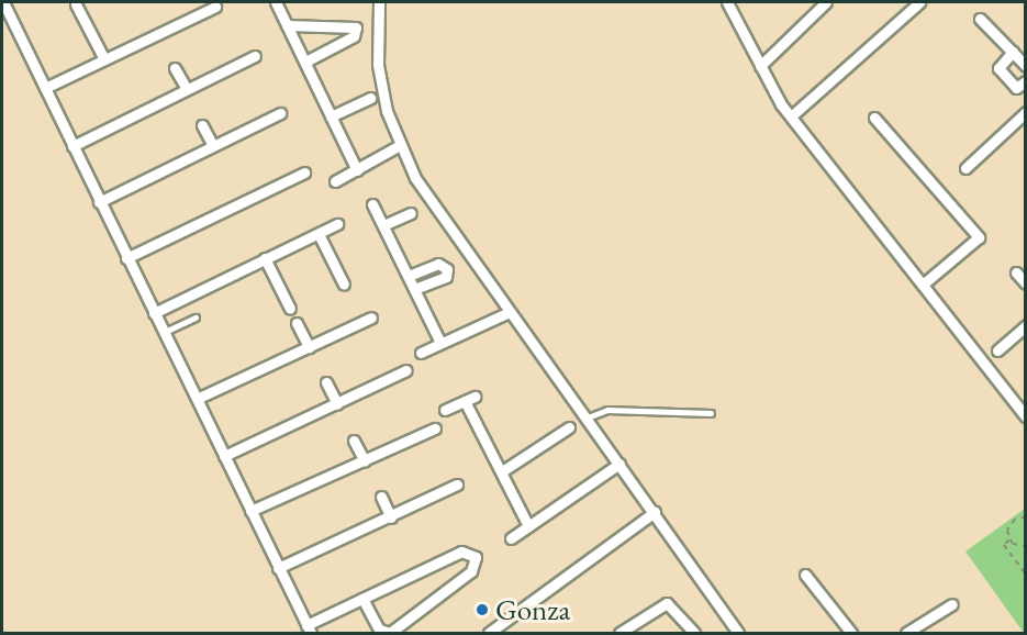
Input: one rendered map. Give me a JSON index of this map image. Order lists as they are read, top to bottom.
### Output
{
  "places": ["Gonza"]
}
